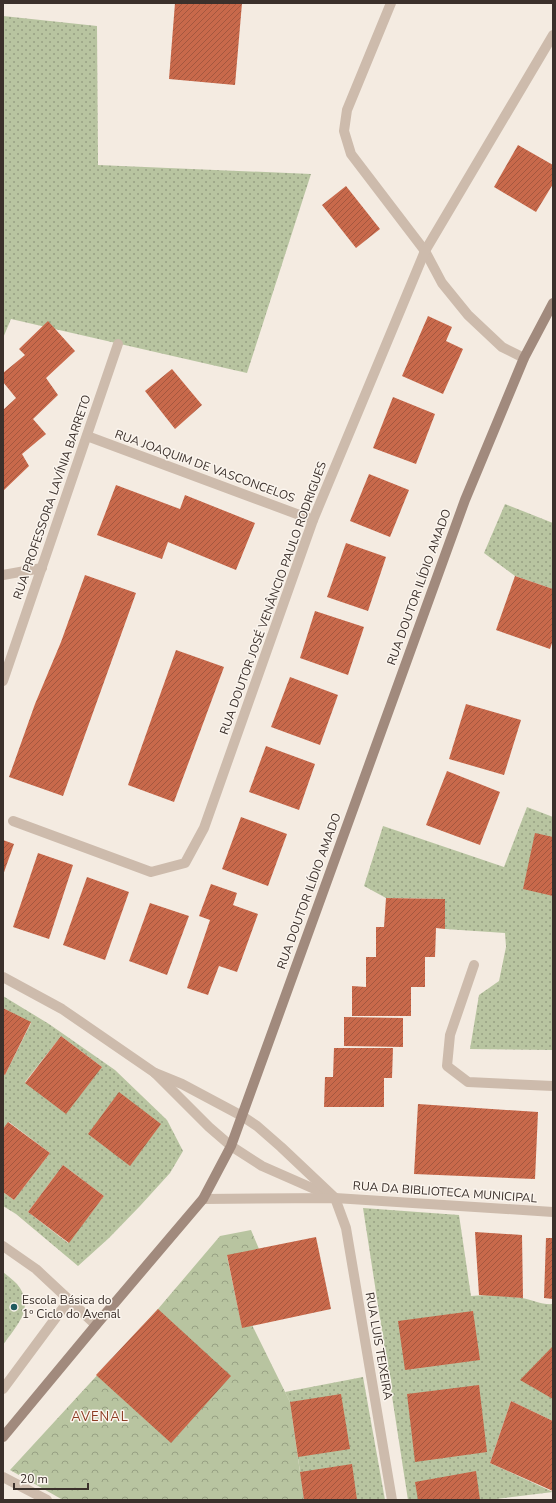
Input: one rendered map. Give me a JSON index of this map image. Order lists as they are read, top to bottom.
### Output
{
  "streets": {
    "street": [
      "RUA JOAQUIM DE VASCONCELOS",
      "RUA PROFESSORA LAVÍNIA BARRETO",
      "RUA DOUTOR ILÍDIO AMADO",
      "RUA DOUTOR JOSÉ VENÂNCIO PAULO RODRIGUES",
      "RUA DA BIBLIOTECA MUNICIPAL",
      "RUA LUIS TEIXEIRA"
    ]
  },
  "crossings": [
    ["RUA JOAQUIM DE VASCONCELOS", "RUA PROFESSORA LAVÍNIA BARRETO"],
    ["RUA JOAQUIM DE VASCONCELOS", "RUA DOUTOR JOSÉ VENÂNCIO PAULO RODRIGUES"],
    ["RUA DOUTOR ILÍDIO AMADO", "RUA DA BIBLIOTECA MUNICIPAL"],
    ["RUA DA BIBLIOTECA MUNICIPAL", "RUA LUIS TEIXEIRA"]
  ],
  "districts": ["AVENAL"],
  "places": ["Escola Básica do 1º Ciclo do Avenal"],
  "scale_bar": "20 m"
}
